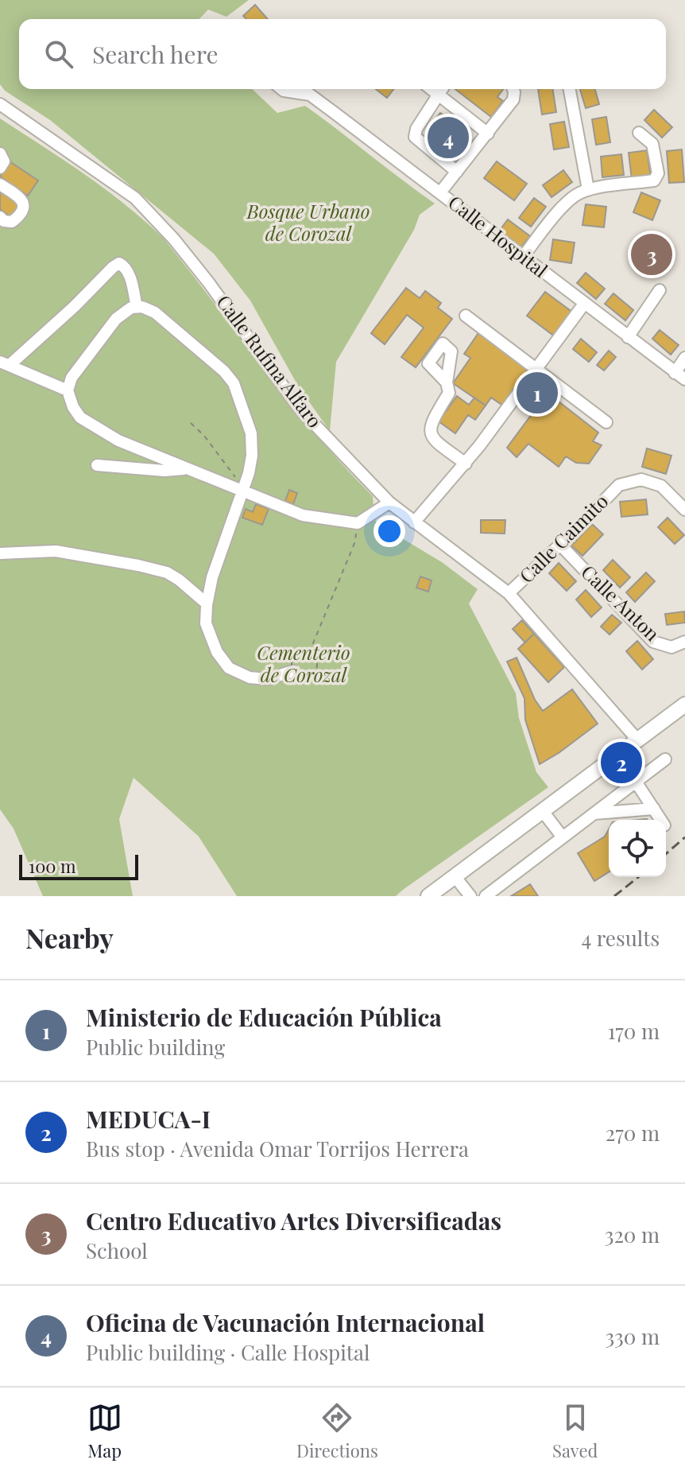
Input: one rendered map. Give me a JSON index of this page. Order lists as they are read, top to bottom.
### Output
{
  "streets": {
    "street": [
      "Calle Hospital",
      "Calle Rufina Alfaro",
      "Calle Caimito",
      "Calle Anton"
    ]
  },
  "crossings": [
    ["Calle Rufina Alfaro", "Calle Caimito"],
    ["Calle Caimito", "Calle Anton"]
  ],
  "parks": ["Bosque Urbano de Corozal", "Cementerio de Corozal"],
  "scale_bar": "100 m",
  "page": {
    "search": "Search here",
    "pins": [
      "4",
      "3",
      "1",
      "2"
    ],
    "scale": "100 m",
    "heading": ["Nearby", "4 results"],
    "list": [
      {
        "mark": "1",
        "name": "Ministerio de Educación Pública",
        "note": "Public building",
        "value": "170 m"
      },
      {
        "mark": "2",
        "name": "MEDUCA-I",
        "note": "Bus stop · Avenida Omar Torrijos Herrera",
        "value": "270 m"
      },
      {
        "mark": "3",
        "name": "Centro Educativo Artes Diversificadas",
        "note": "School",
        "value": "320 m"
      },
      {
        "mark": "4",
        "name": "Oficina de Vacunación Internacional",
        "note": "Public building · Calle Hospital",
        "value": "330 m"
      }
    ],
    "nav": ["Map", "Directions", "Saved"]
  }
}
